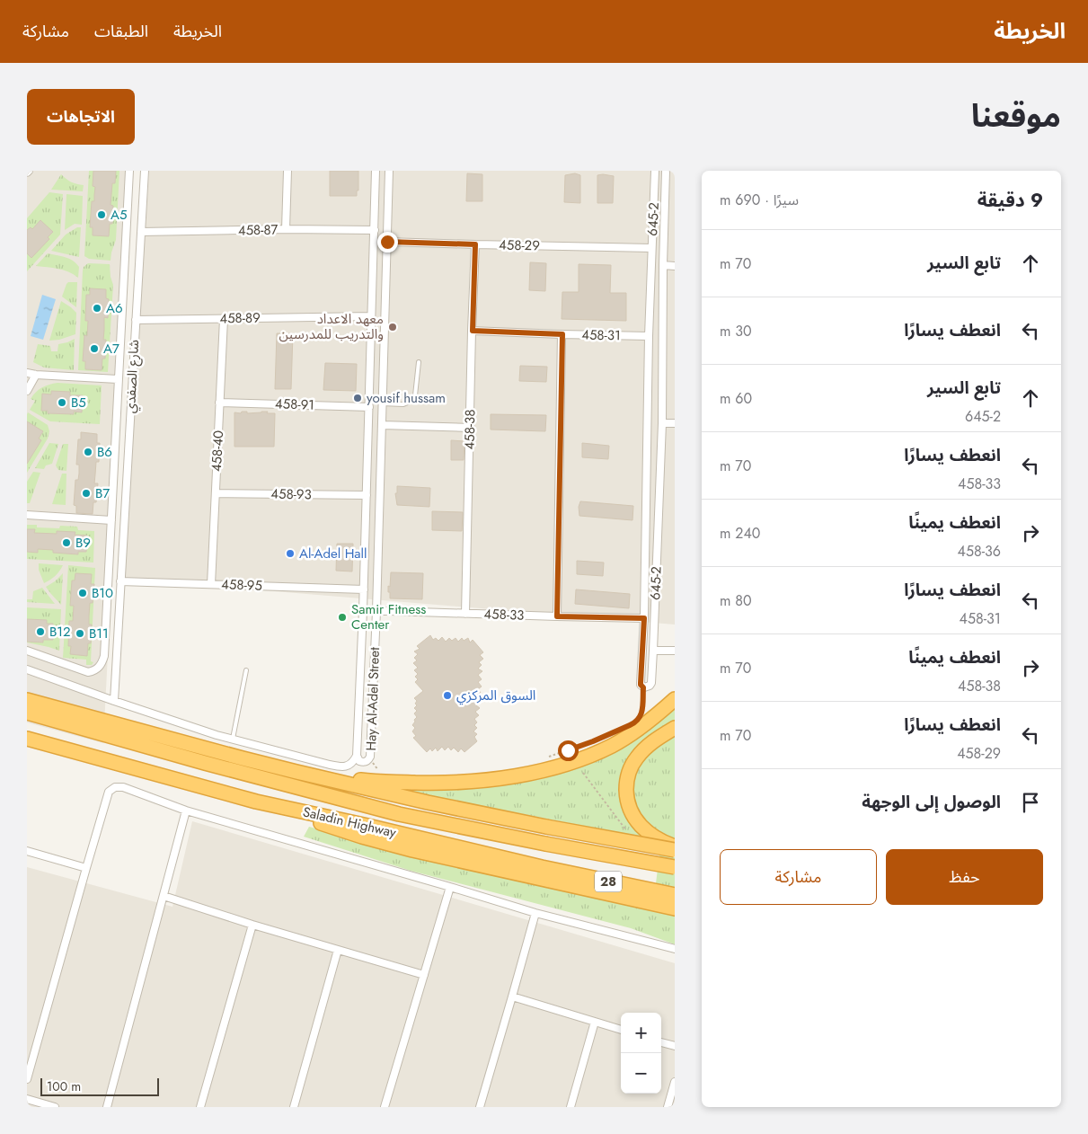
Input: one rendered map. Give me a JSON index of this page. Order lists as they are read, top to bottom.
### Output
{
  "streets": {
    "highway": ["Saladin Highway", "28"],
    "street": [
      "645-2",
      "458-87",
      "458-29",
      "458-89",
      "458-31",
      "شارع الصفدي",
      "458-91",
      "458-38",
      "458-40",
      "458-93",
      "458-95",
      "458-33",
      "Hay Al-Adel Street"
    ]
  },
  "crossings": [
    ["645-2", "458-29"],
    ["645-2", "458-31"],
    ["645-2", "458-33"],
    ["458-87", "شارع الصفدي"],
    ["458-87", "Hay Al-Adel Street"],
    ["458-29", "458-38"],
    ["458-29", "Hay Al-Adel Street"],
    ["458-89", "شارع الصفدي"],
    ["458-89", "458-40"],
    ["458-89", "Hay Al-Adel Street"],
    ["458-31", "458-38"],
    ["شارع الصفدي", "458-95"],
    ["458-91", "458-40"],
    ["458-91", "Hay Al-Adel Street"],
    ["458-38", "458-33"],
    ["458-40", "458-93"],
    ["458-40", "458-95"],
    ["458-93", "Hay Al-Adel Street"],
    ["458-95", "Hay Al-Adel Street"],
    ["458-33", "Hay Al-Adel Street"]
  ],
  "places": [
    "A5",
    "A6",
    "معهد الاعداد والتدريب للمدرسين",
    "A7",
    "yousif hussam",
    "B5",
    "B6",
    "B7",
    "B9",
    "Al-Adel Hall",
    "B10",
    "Samir Fitness Center",
    "B12",
    "B11",
    "السوق المركزي"
  ],
  "scale_bar": "100 m",
  "page": {
    "header": "الخريطة",
    "nav": ["الخريطة", "الطبقات", "مشاركة"],
    "title": "موقعنا",
    "buttons": [
      "الاتجاهات",
      ["حفظ", "مشاركة"]
    ],
    "heading": ["9 دقيقة", "سيرًا · 690 m"],
    "list": [
      ["تابع السير", "70 m"],
      ["انعطف يسارًا", "30 m"],
      ["تابع السير", "645-2", "60 m"],
      ["انعطف يسارًا", "458-33", "70 m"],
      ["انعطف يمينًا", "458-36", "240 m"],
      ["انعطف يسارًا", "458-31", "80 m"],
      ["انعطف يمينًا", "458-38", "70 m"],
      ["انعطف يسارًا", "458-29", "70 m"],
      "الوصول إلى الوجهة"
    ],
    "map_buttons": ["+", "−"],
    "scale": "100 m"
  }
}
